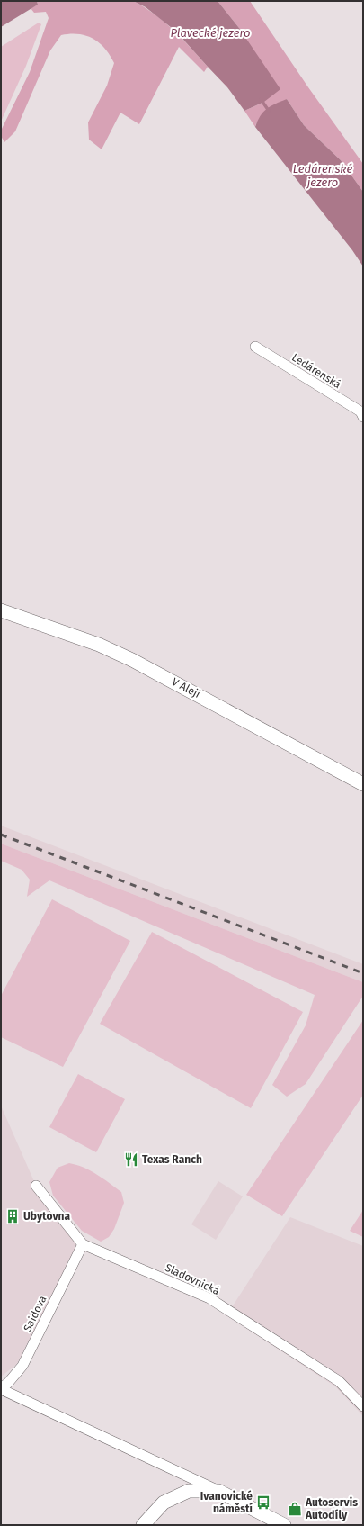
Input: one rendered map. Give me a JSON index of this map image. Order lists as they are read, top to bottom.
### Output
{
  "streets": {
    "street": [
      "Ledárenská",
      "V Aleji",
      "Sladovnická",
      "Saidova"
    ]
  },
  "crossings": [
    ["Sladovnická", "Saidova"]
  ],
  "water": ["Plavecké jezero", "Ledárenské jezero"],
  "places": {
    "restaurant": ["Texas Ranch"],
    "building": ["Ubytovna"],
    "bus stop": ["Ivanovické náměstí"],
    "shop": ["Autoservis Autodíly"]
  }
}
